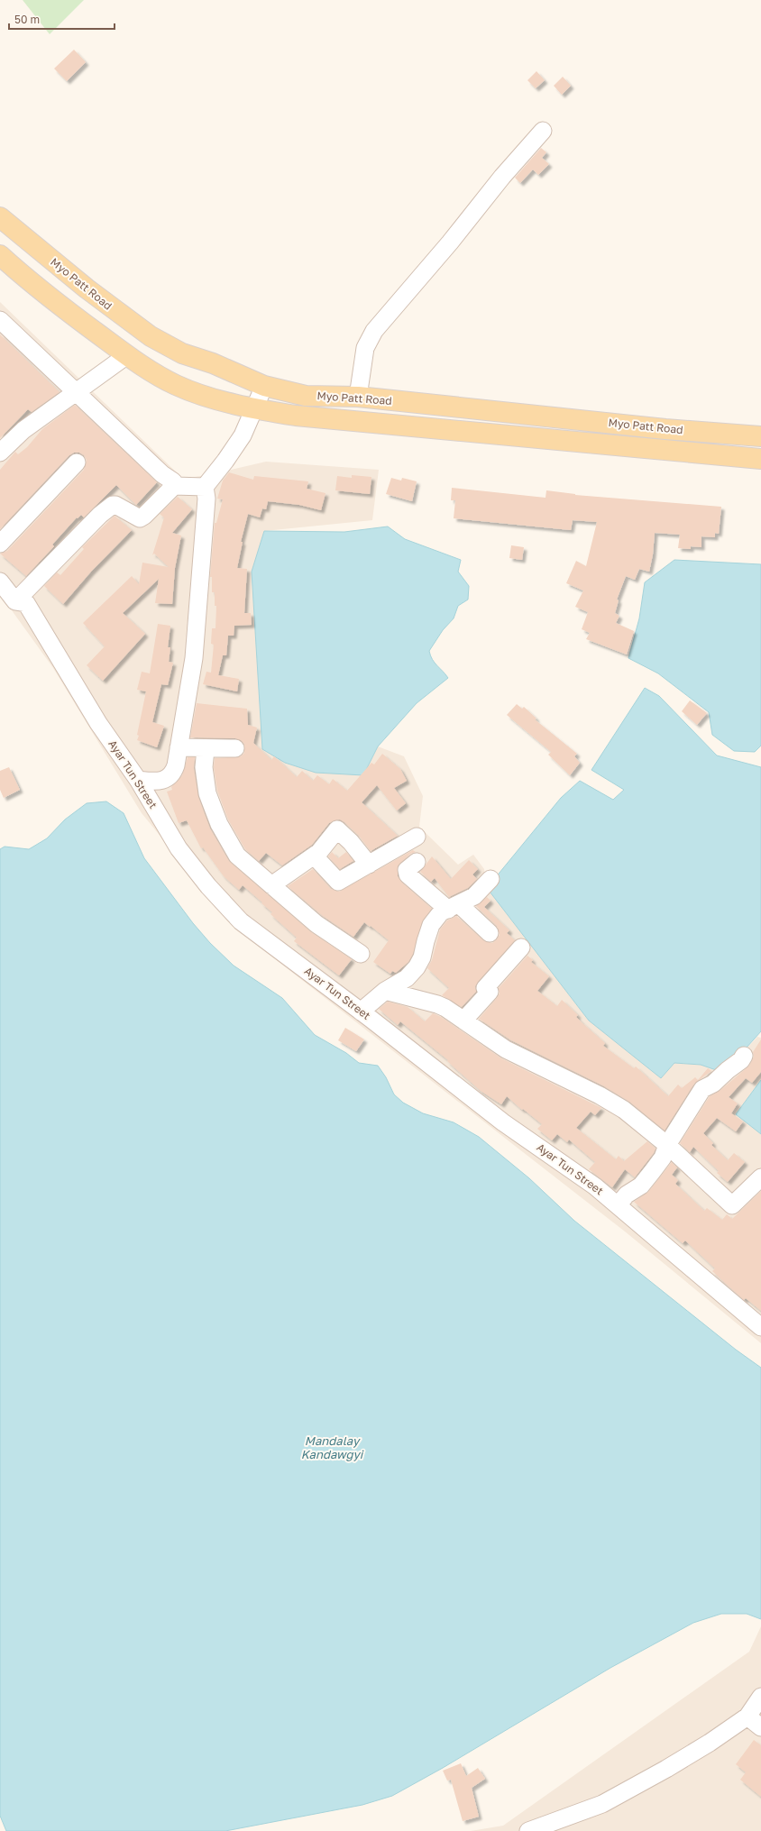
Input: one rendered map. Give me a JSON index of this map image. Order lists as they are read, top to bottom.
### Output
{
  "streets": {
    "main road": ["Myo Patt Road"],
    "street": ["Ayar Tun Street"]
  },
  "water": ["Mandalay Kandawgyi"],
  "scale_bar": "50 m"
}
